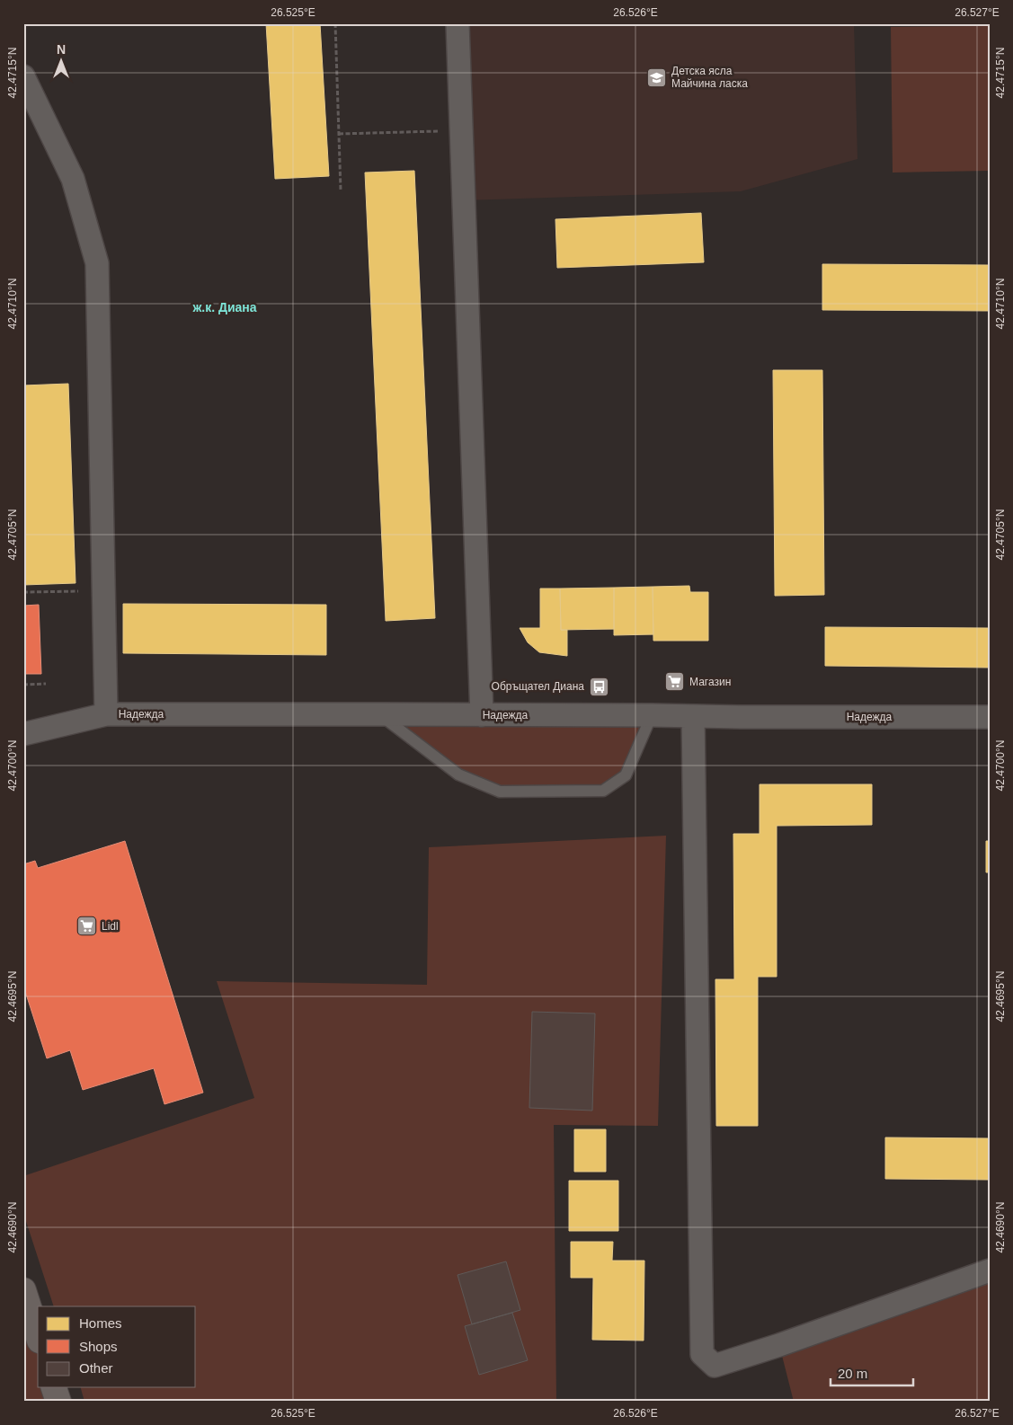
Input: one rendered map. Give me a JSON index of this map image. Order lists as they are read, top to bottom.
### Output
{
  "streets": {
    "street": ["Надежда"]
  },
  "districts": ["ж.к. Диана"],
  "places": {
    "school or university": ["Детска ясла Майчина ласка"],
    "supermarket": ["Магазин", "Lidl"],
    "bus stop": ["Обръщател Диана"]
  },
  "legend": ["Homes", "Shops", "Other"],
  "scale_bar": "20 m",
  "north": "top",
  "coordinates": [
    "26.525°E",
    "26.526°E",
    "26.527°E",
    "42.4715°N",
    "42.4710°N",
    "42.4705°N",
    "42.4700°N",
    "42.4695°N",
    "42.4690°N"
  ]
}
